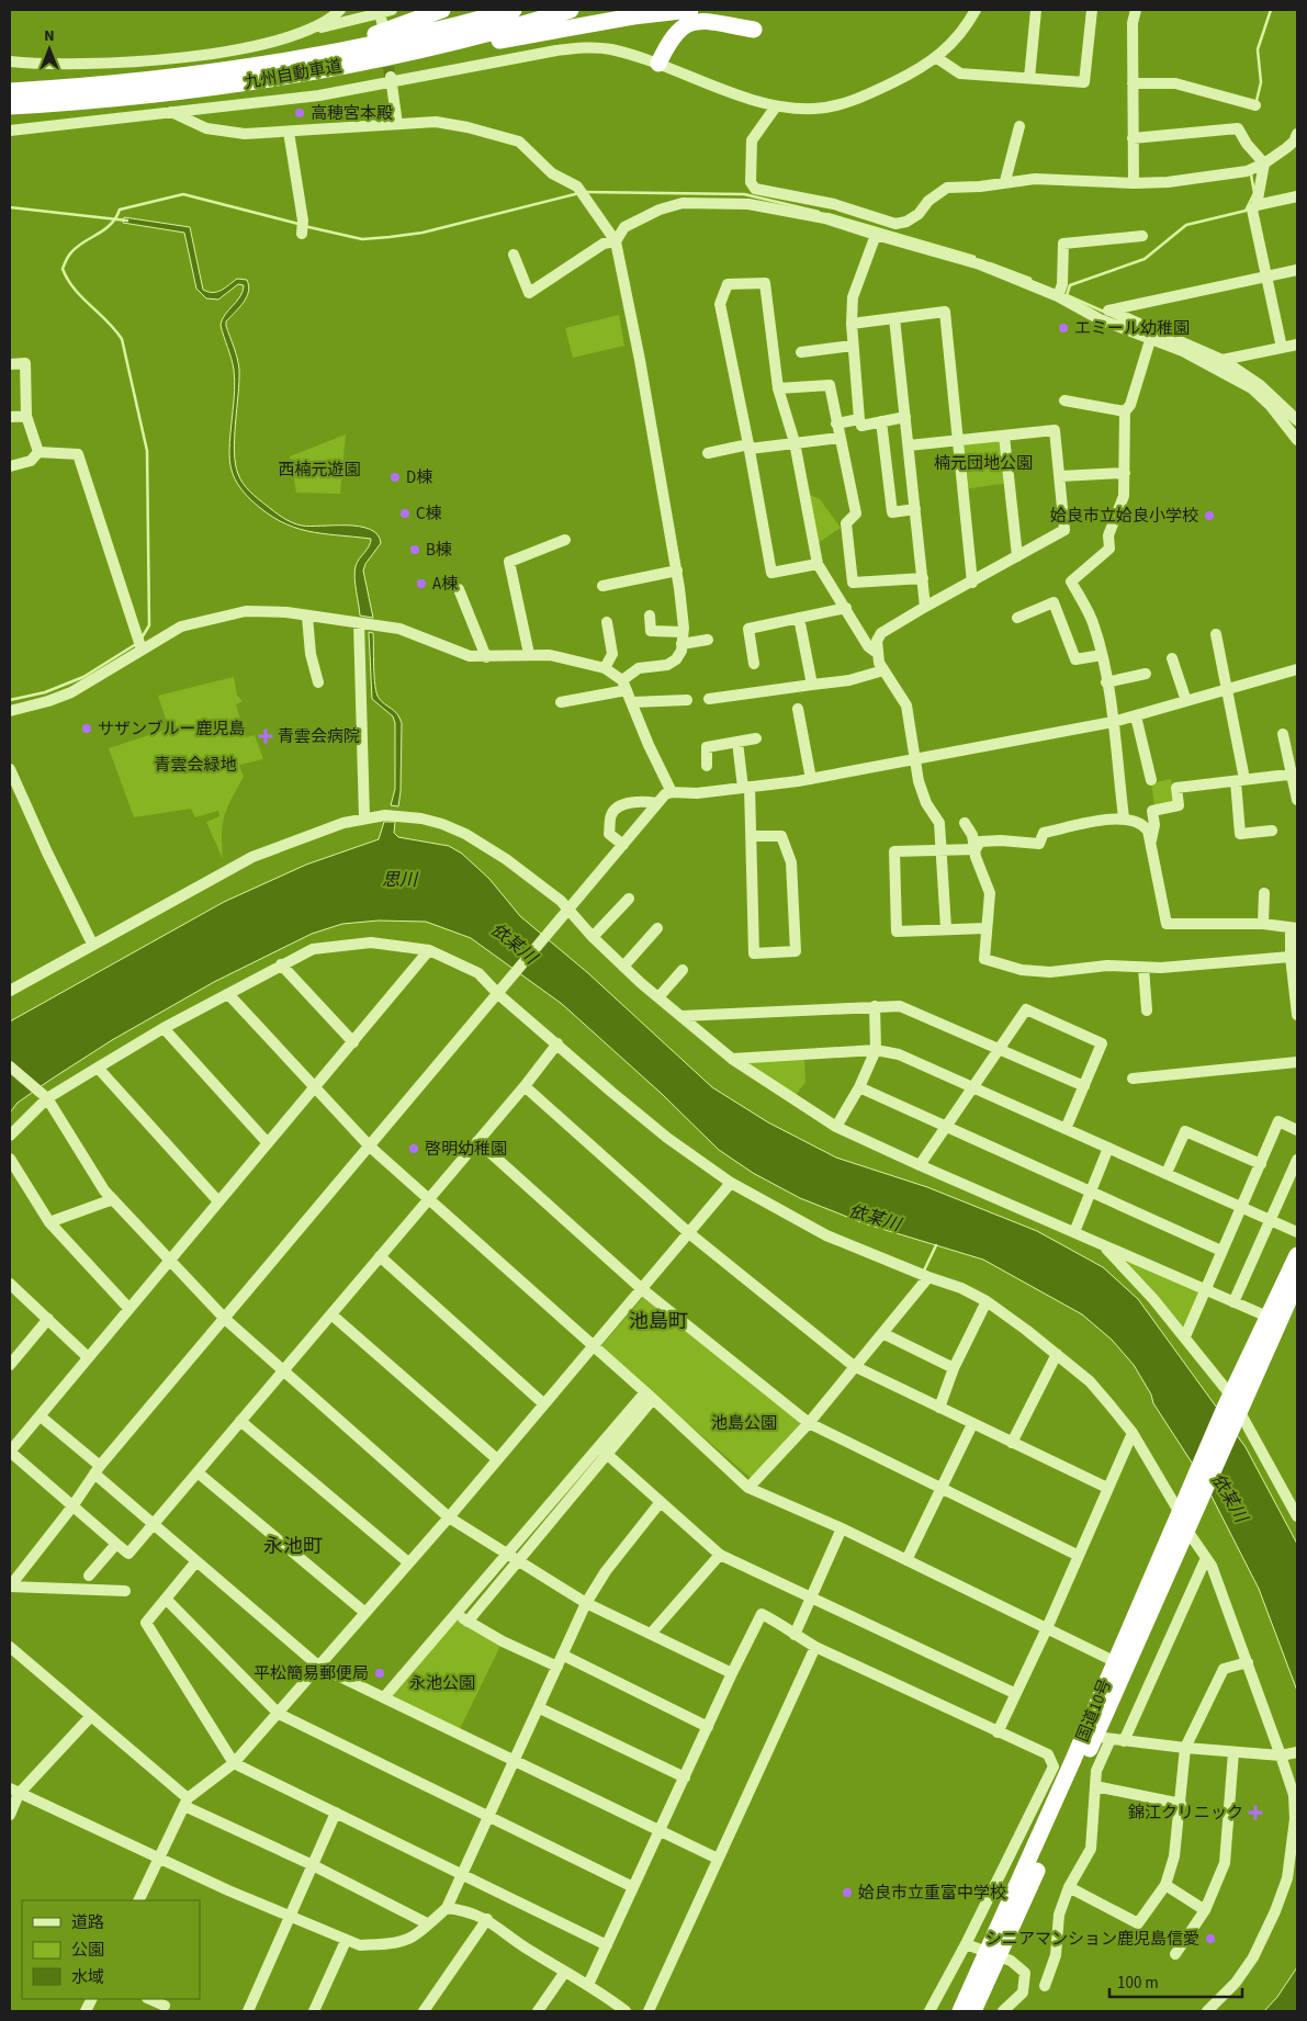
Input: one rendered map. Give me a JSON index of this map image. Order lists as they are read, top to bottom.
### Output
{
  "streets": {
    "highway": ["九州自動車道", "国道10号"]
  },
  "districts": ["池島町", "永池町"],
  "water": ["思川", "依某川"],
  "parks": [
    "楠元団地公園",
    "西楠元遊園",
    "青雲会緑地",
    "池島公園",
    "永池公園"
  ],
  "places": {
    "other": [
      "高穂宮本殿",
      "エミール幼稚園",
      "D棟",
      "C棟",
      "姶良市立姶良小学校",
      "B棟",
      "A棟",
      "サザンブルー鹿児島",
      "啓明幼稚園",
      "平松簡易郵便局",
      "姶良市立重富中学校",
      "シニアマンション鹿児島信愛"
    ],
    "health": ["青雲会病院", "錦江クリニック"]
  },
  "legend": ["道路", "公園", "水域"],
  "scale_bar": "100 m",
  "north": "top"
}
